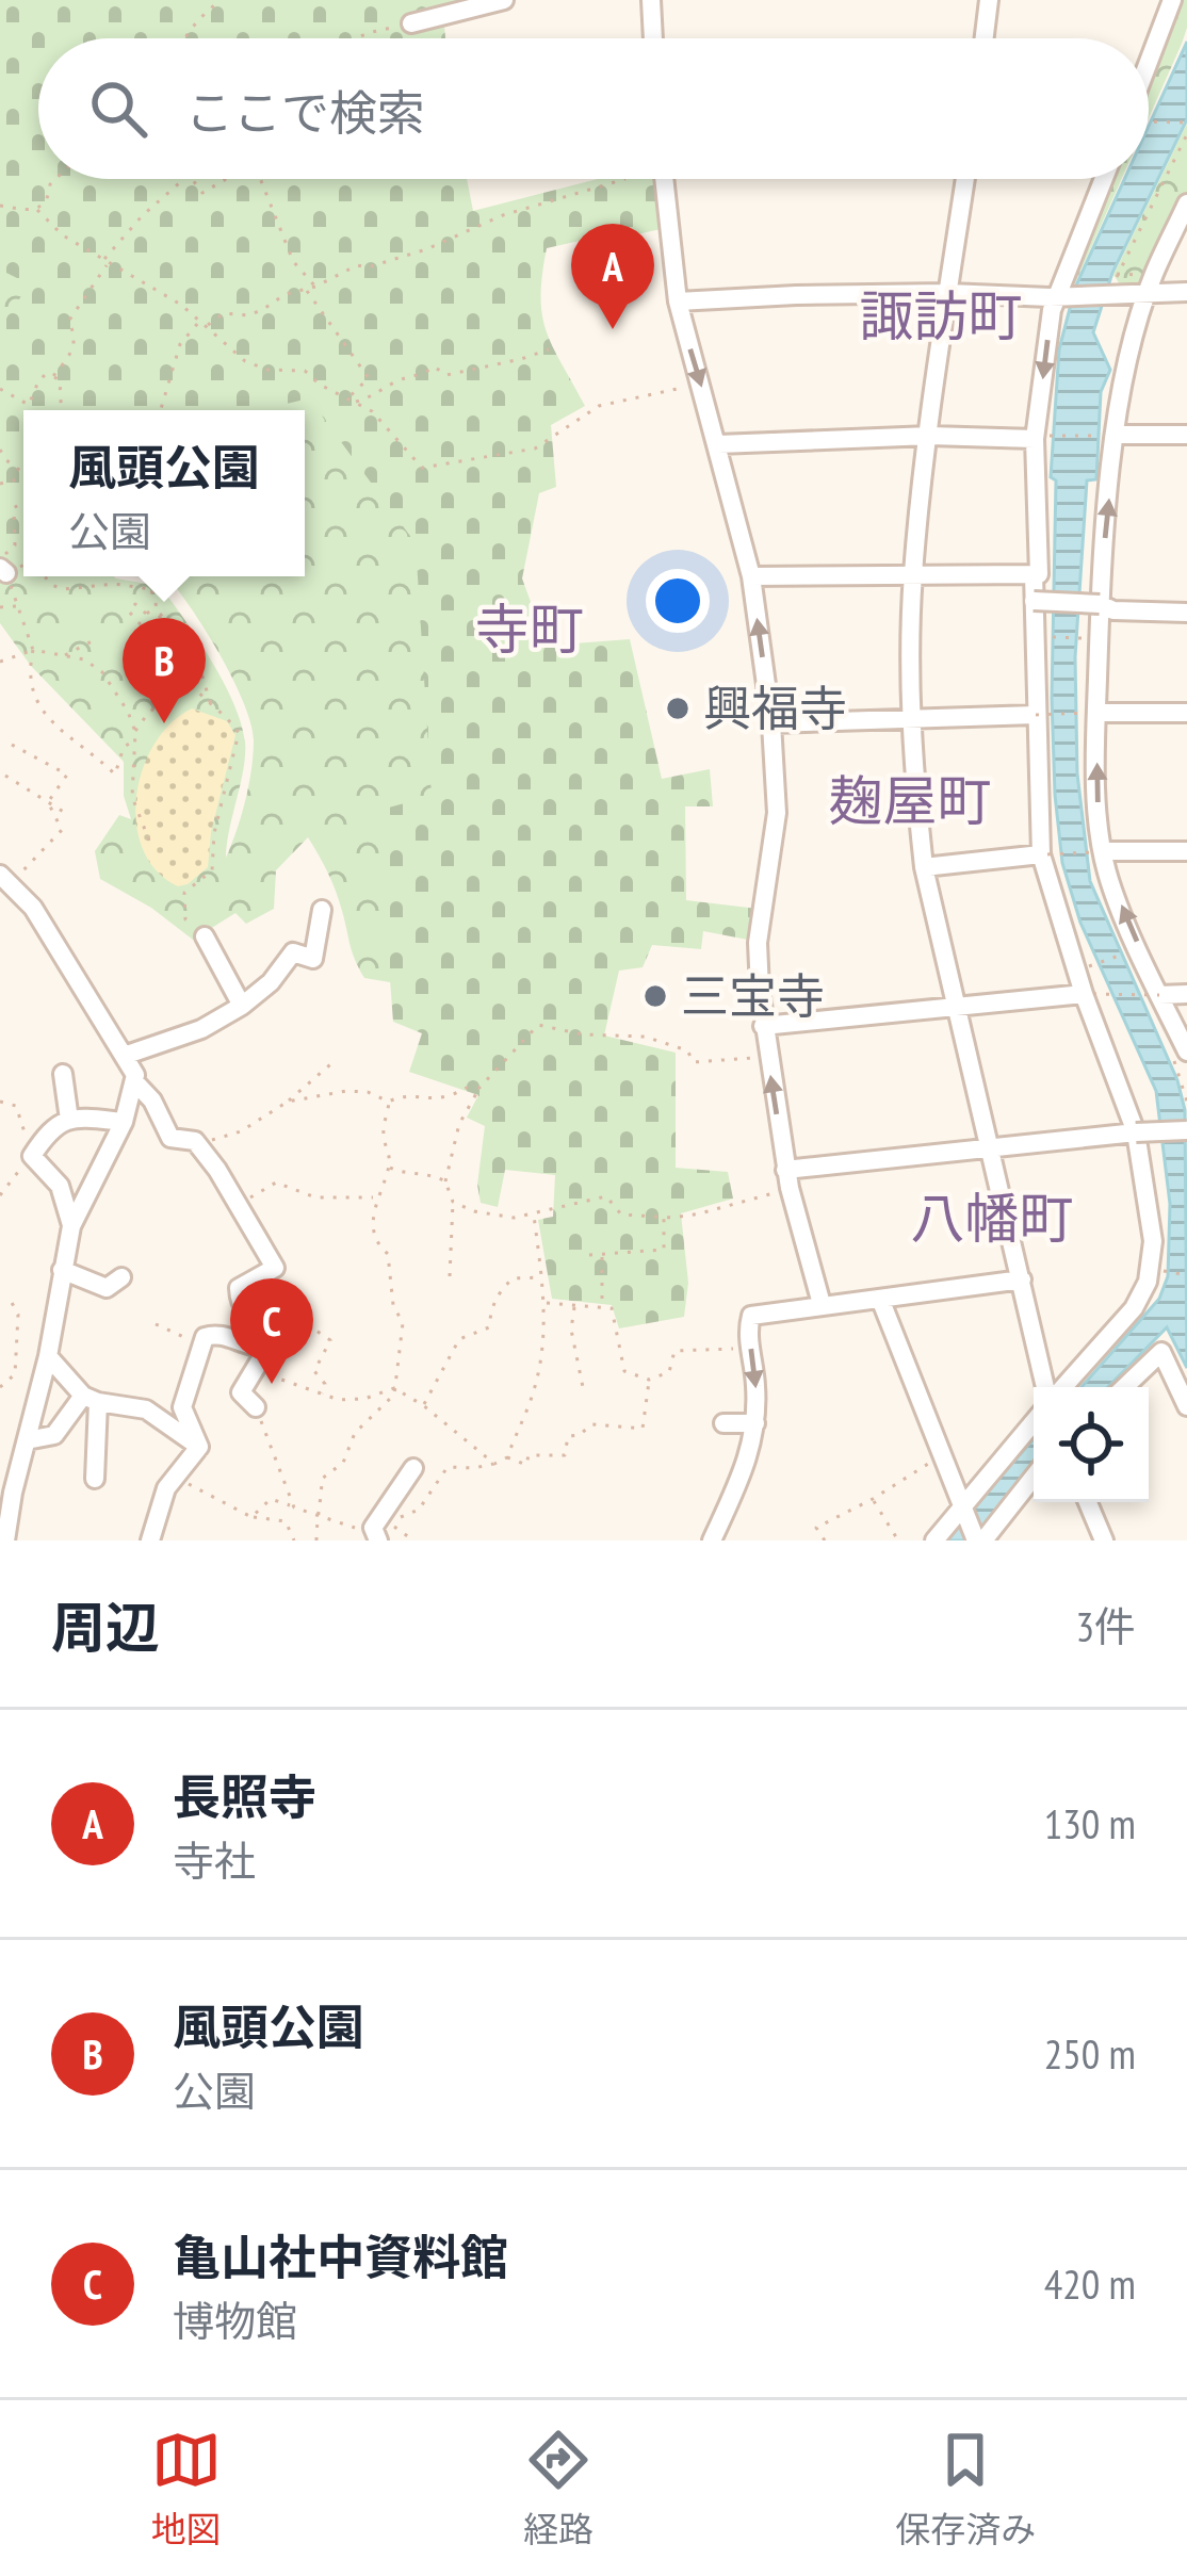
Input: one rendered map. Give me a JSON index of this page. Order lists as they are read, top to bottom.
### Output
{
  "districts": [
    "諏訪町",
    "寺町",
    "麹屋町",
    "八幡町"
  ],
  "places": ["興福寺", "三宝寺"],
  "page": {
    "search": "ここで検索",
    "pins": ["A", "B", "C"],
    "popup": ["風頭公園", "公園"],
    "heading": ["周辺", "3件"],
    "list": [
      {
        "mark": "A",
        "name": "長照寺",
        "note": "寺社",
        "value": "130 m"
      },
      {
        "mark": "B",
        "name": "風頭公園",
        "note": "公園",
        "value": "250 m"
      },
      {
        "mark": "C",
        "name": "亀山社中資料館",
        "note": "博物館",
        "value": "420 m"
      }
    ],
    "nav": ["地図", "経路", "保存済み"]
  }
}
